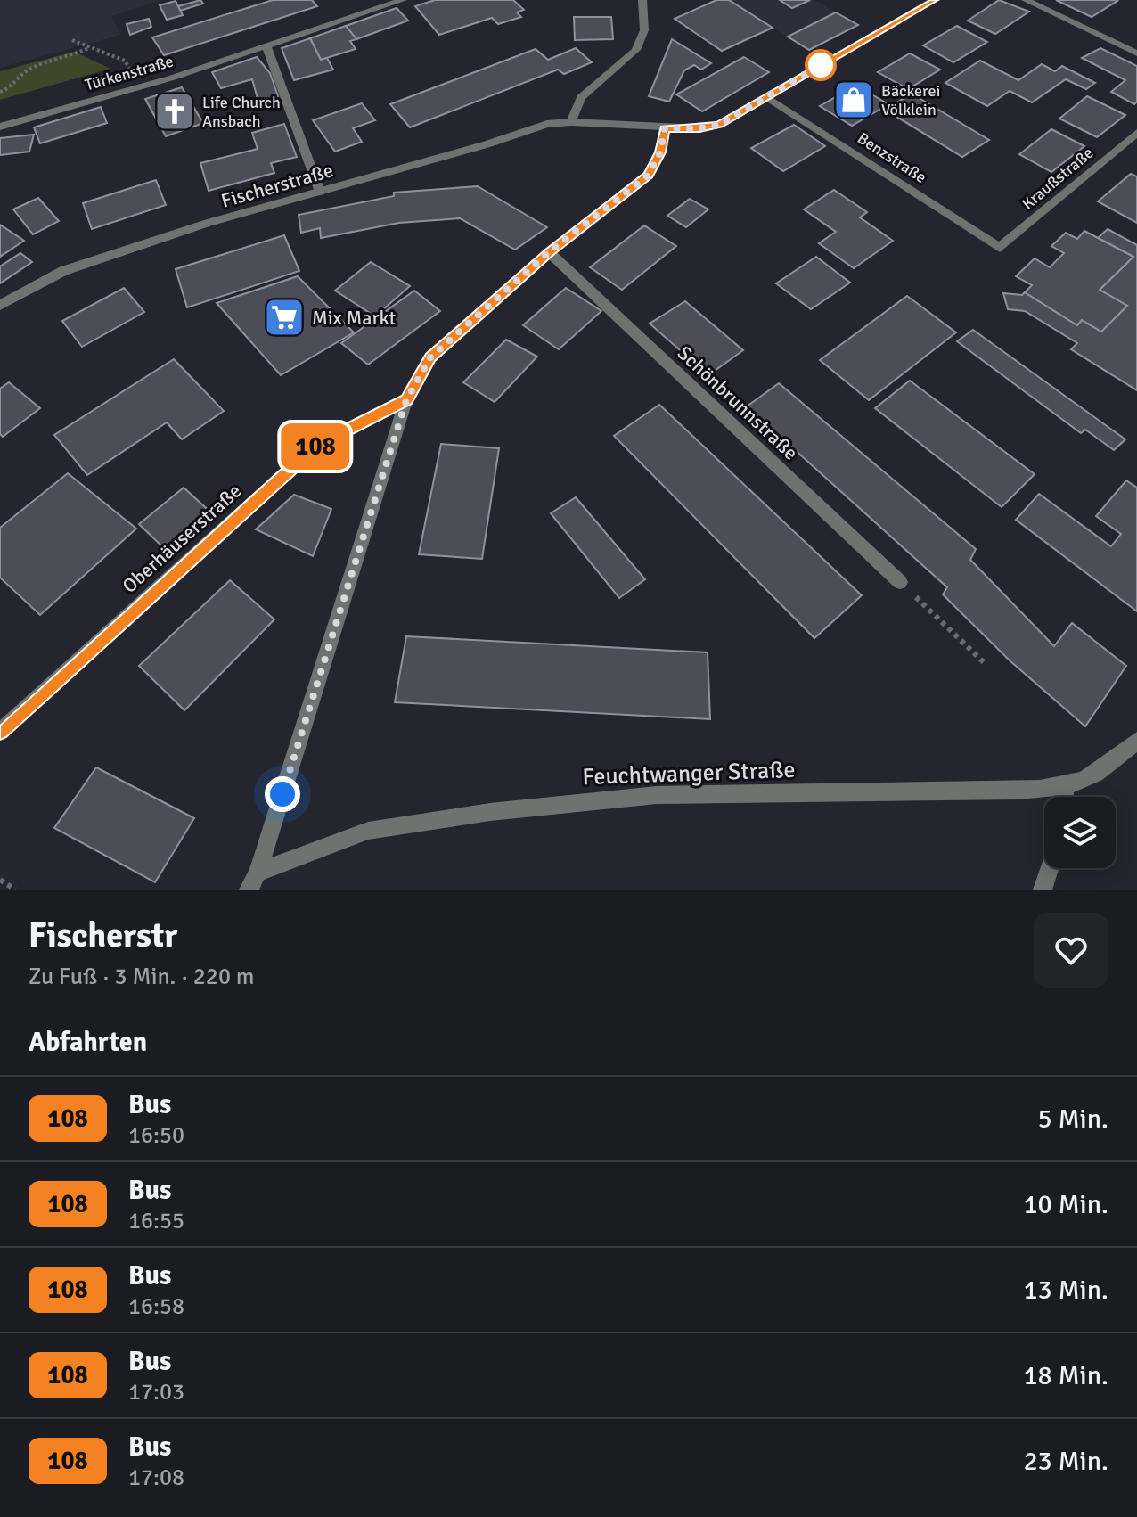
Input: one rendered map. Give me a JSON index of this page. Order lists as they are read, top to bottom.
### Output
{
  "streets": {
    "street": [
      "Türkenstraße",
      "Benzstraße",
      "Kraußstraße",
      "Fischerstraße",
      "Schönbrunnstraße",
      "Oberhäuserstraße",
      "Feuchtwanger Straße"
    ]
  },
  "crossings": [
    ["Benzstraße", "Kraußstraße"]
  ],
  "places": {
    "shop": ["Bäckerei Völklein"],
    "church": ["Life Church Ansbach"],
    "supermarket": ["Mix Markt"]
  },
  "lines": ["bus line 108"],
  "page": {
    "on_map": "108",
    "heading": [
      ["Fischerstr", "Zu Fuß · 3 Min. · 220 m"],
      "Abfahrten"
    ],
    "list": [
      {
        "mark": "108",
        "name": "Bus",
        "note": "16:50",
        "value": "5 Min."
      },
      {
        "mark": "108",
        "name": "Bus",
        "note": "16:55",
        "value": "10 Min."
      },
      {
        "mark": "108",
        "name": "Bus",
        "note": "16:58",
        "value": "13 Min."
      },
      {
        "mark": "108",
        "name": "Bus",
        "note": "17:03",
        "value": "18 Min."
      },
      {
        "mark": "108",
        "name": "Bus",
        "note": "17:08",
        "value": "23 Min."
      }
    ]
  }
}
